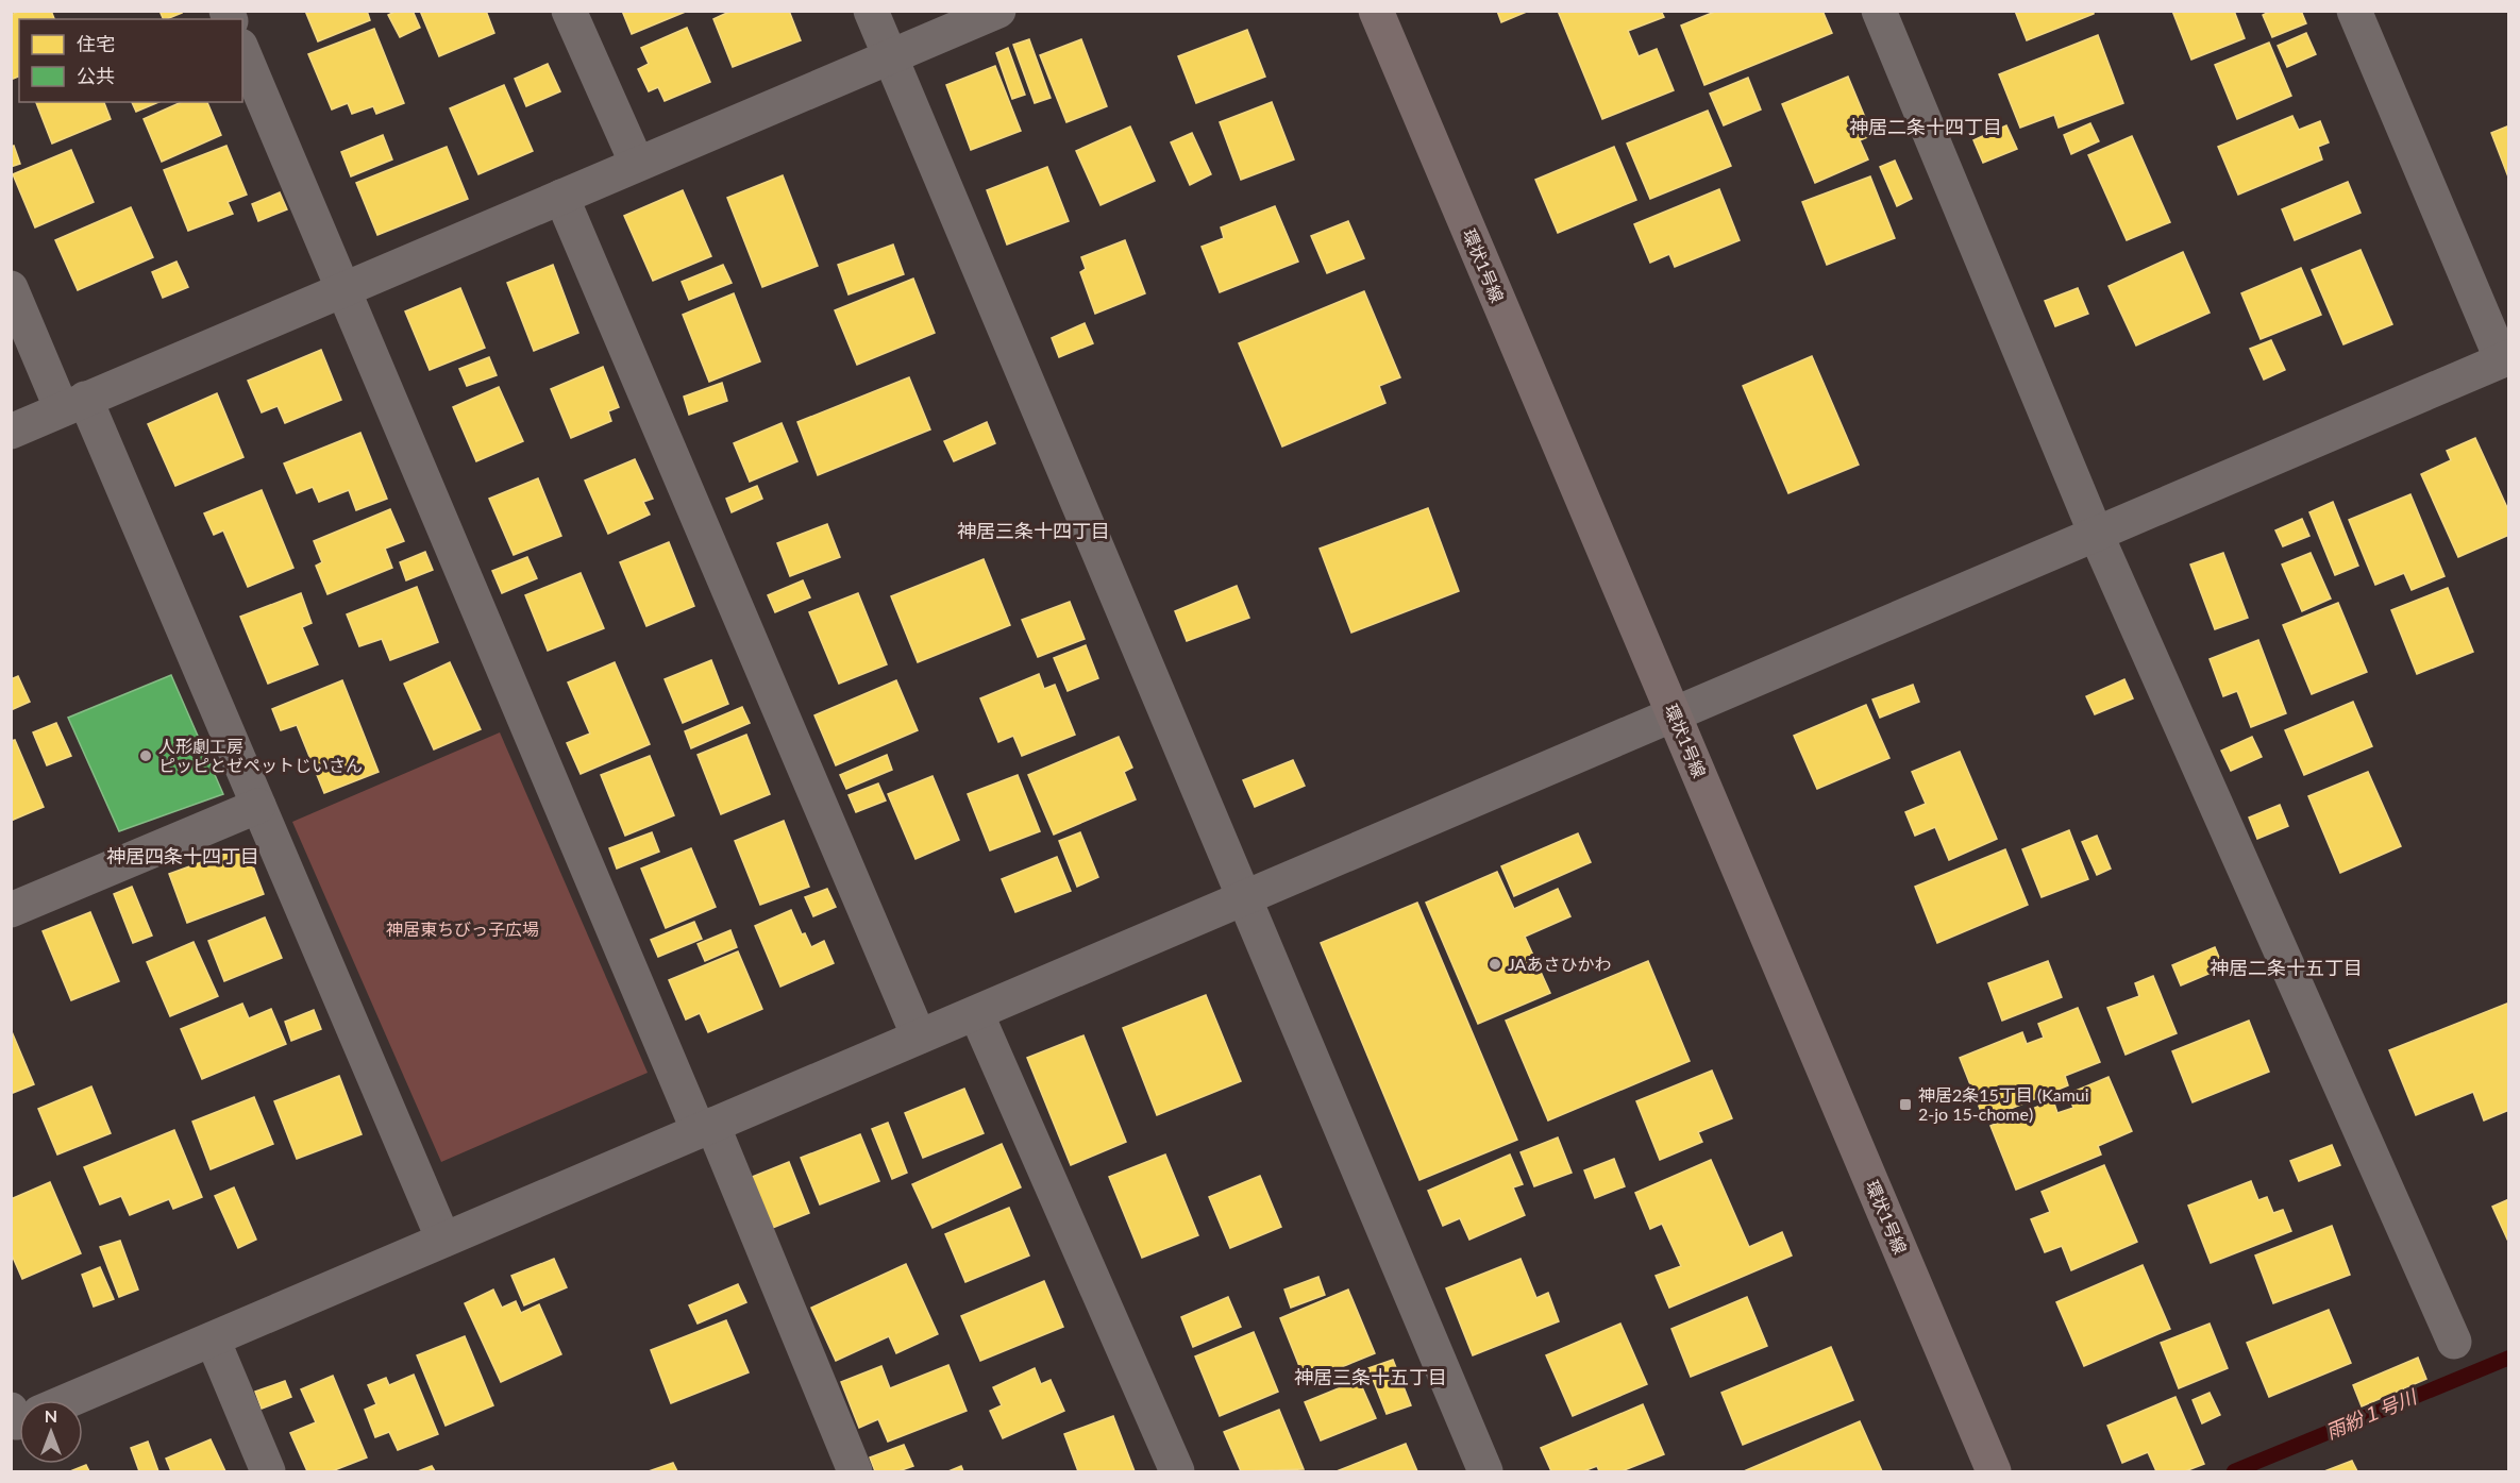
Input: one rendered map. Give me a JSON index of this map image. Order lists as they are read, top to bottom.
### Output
{
  "streets": {
    "main road": ["環状1号線"]
  },
  "districts": [
    "神居二条十四丁目",
    "神居三条十四丁目",
    "神居四条十四丁目",
    "神居二条十五丁目",
    "神居三条十五丁目"
  ],
  "water": ["雨紛１号川"],
  "parks": ["神居東ちびっ子広場"],
  "places": {
    "other": ["人形劇工房 ピッピとゼペットじいさん", "JAあさひかわ"],
    "transit": ["神居2条15丁目 (Kamui 2-jo 15-chome)"]
  },
  "legend": ["住宅", "公共"],
  "north": "top"
}
